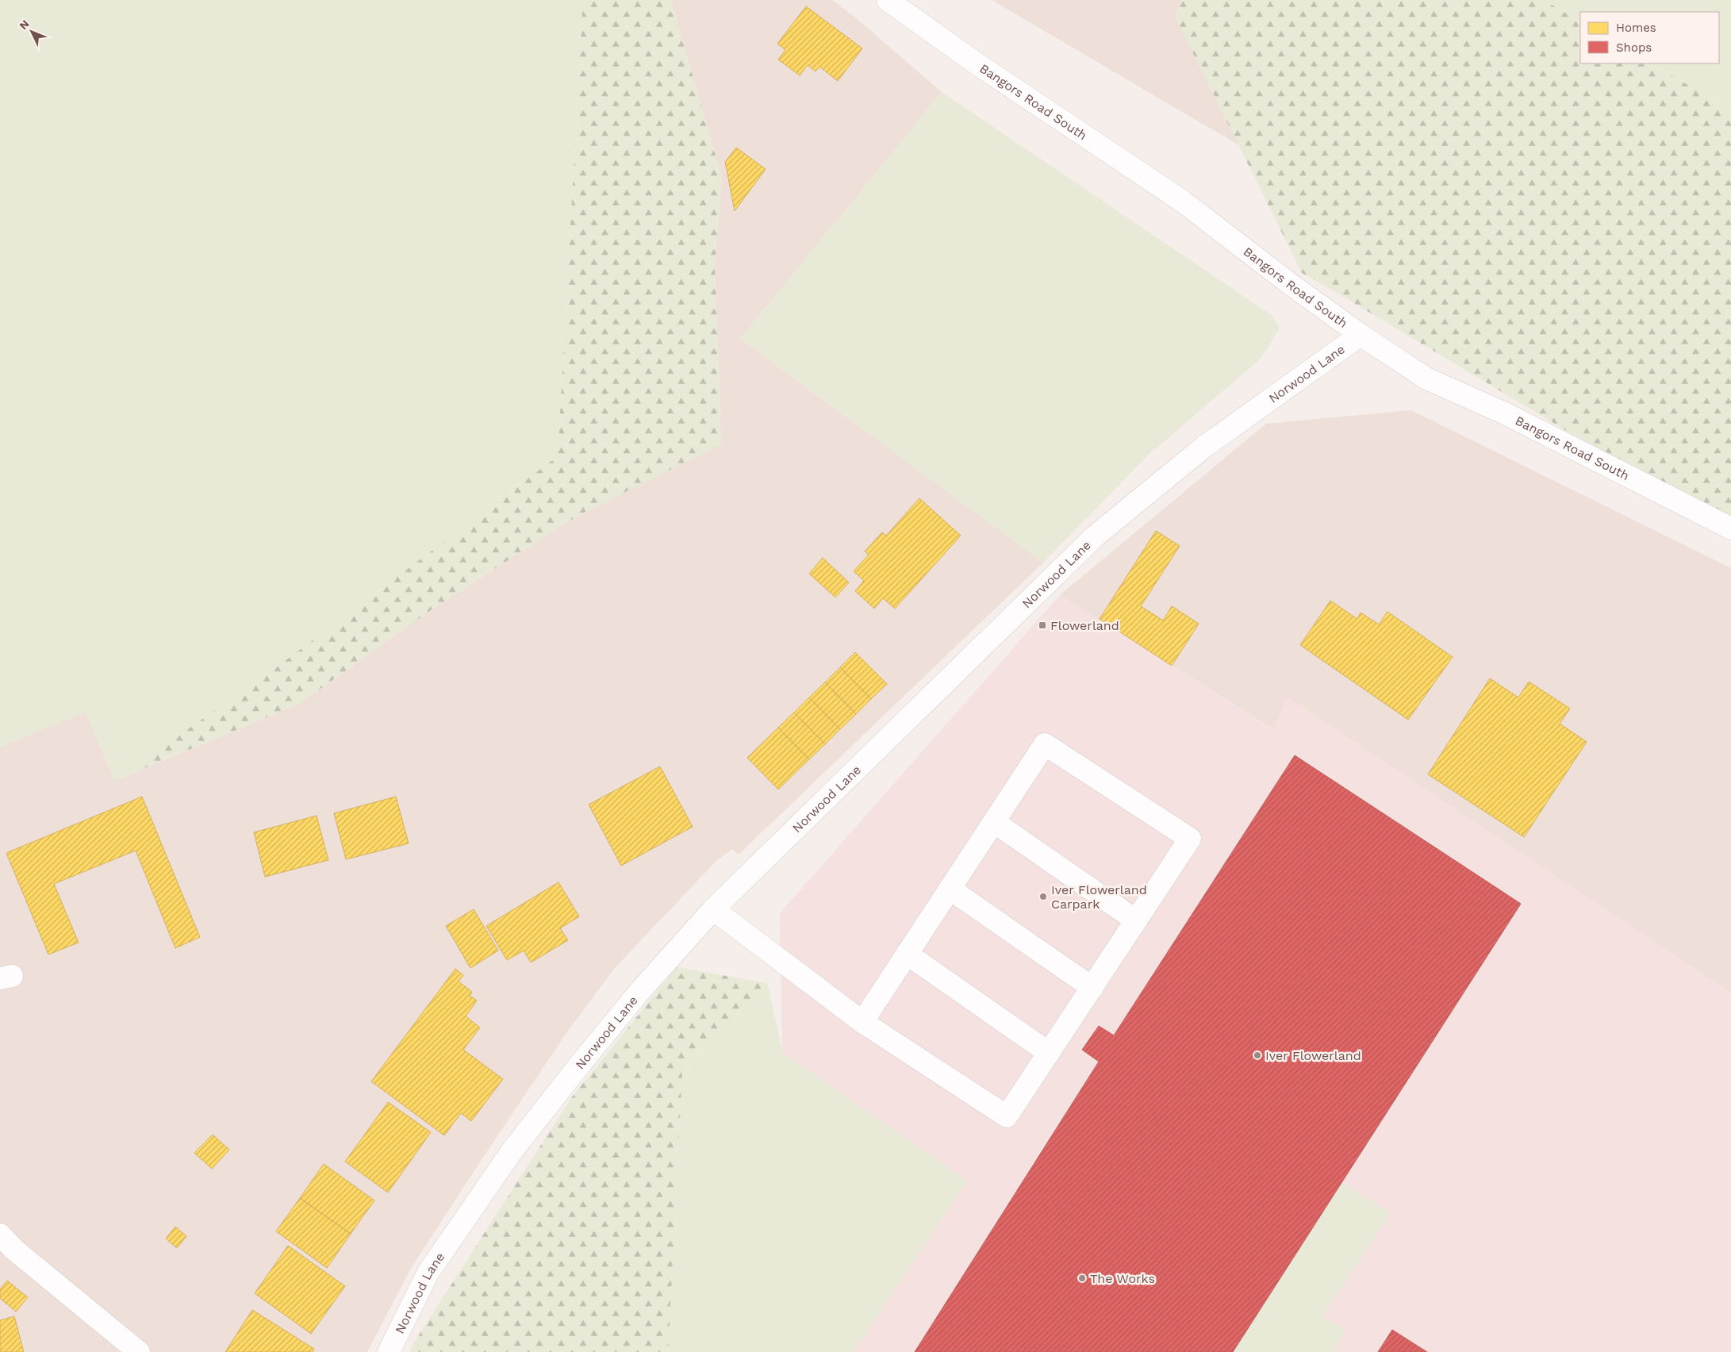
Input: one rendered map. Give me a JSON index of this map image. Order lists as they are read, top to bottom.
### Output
{
  "streets": {
    "street": ["Bangors Road South", "Norwood Lane"]
  },
  "crossings": [
    ["Bangors Road South", "Norwood Lane"]
  ],
  "places": {
    "transit": ["Flowerland"],
    "other": ["Iver Flowerland Carpark", "Iver Flowerland", "The Works"]
  },
  "legend": ["Homes", "Shops"],
  "north": "top left"
}
